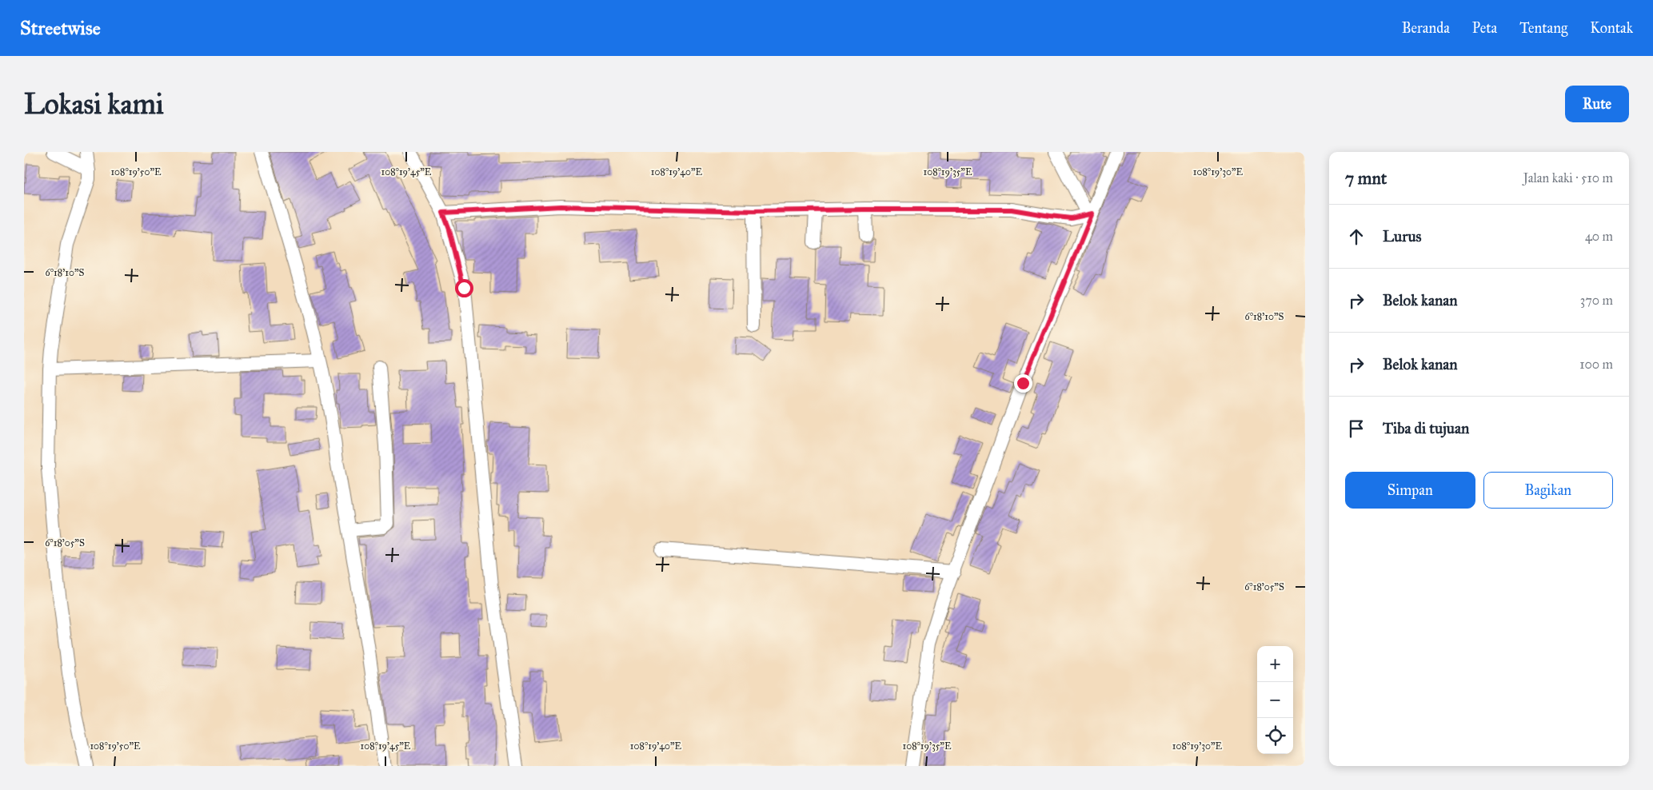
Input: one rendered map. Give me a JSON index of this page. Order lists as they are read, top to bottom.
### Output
{
  "page": {
    "header": "Streetwise",
    "nav": [
      "Beranda",
      "Peta",
      "Tentang",
      "Kontak"
    ],
    "buttons": [
      "Rute",
      ["Simpan", "Bagikan"]
    ],
    "title": "Lokasi kami",
    "heading": ["7 mnt", "Jalan kaki · 510 m"],
    "list": [
      ["Lurus", "40 m"],
      ["Belok kanan", "370 m"],
      ["Belok kanan", "100 m"],
      "Tiba di tujuan"
    ],
    "map_buttons": ["+", "−"]
  },
  "coordinates": [
    "108°19'50\"E",
    "108°19'45\"E",
    "108°19'40\"E",
    "108°19'35\"E",
    "108°19'30\"E",
    "6°18'10\"S",
    "6°18'05\"S"
  ]
}
